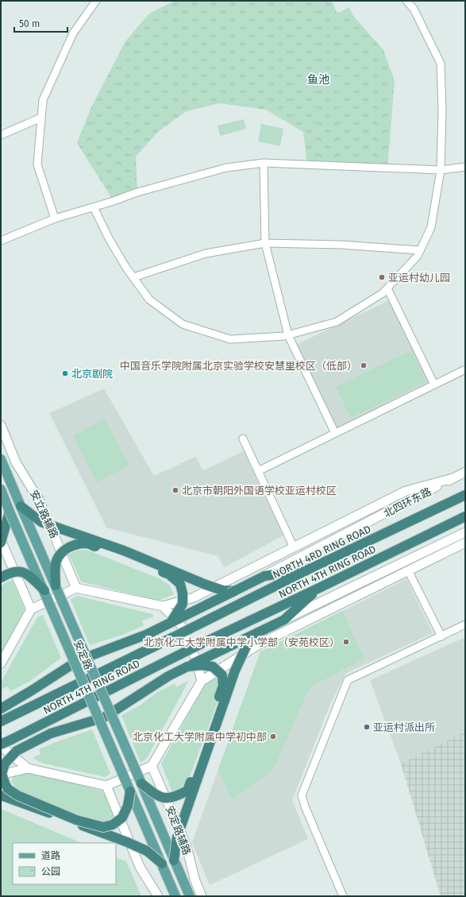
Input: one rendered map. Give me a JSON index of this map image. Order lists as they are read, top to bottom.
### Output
{
  "streets": {
    "highway": ["NORTH 4RD RING ROAD", "NORTH 4TH RING ROAD"],
    "main road": ["安定路"],
    "street": ["北四环东路", "安立路辅路", "安定路辅路"]
  },
  "crossings": [
    ["NORTH 4RD RING ROAD", "NORTH 4TH RING ROAD"]
  ],
  "districts": ["鱼池"],
  "places": [
    "亚运村幼儿园",
    "中国音乐学院附属北京实验学校安慧里校区（低部）",
    "北京剧院",
    "北京市朝阳外国语学校亚运村校区",
    "北京化工大学附属中学小学部（安苑校区）",
    "亚运村派出所",
    "北京化工大学附属中学初中部"
  ],
  "legend": ["道路", "公园"],
  "scale_bar": "50 m"
}
